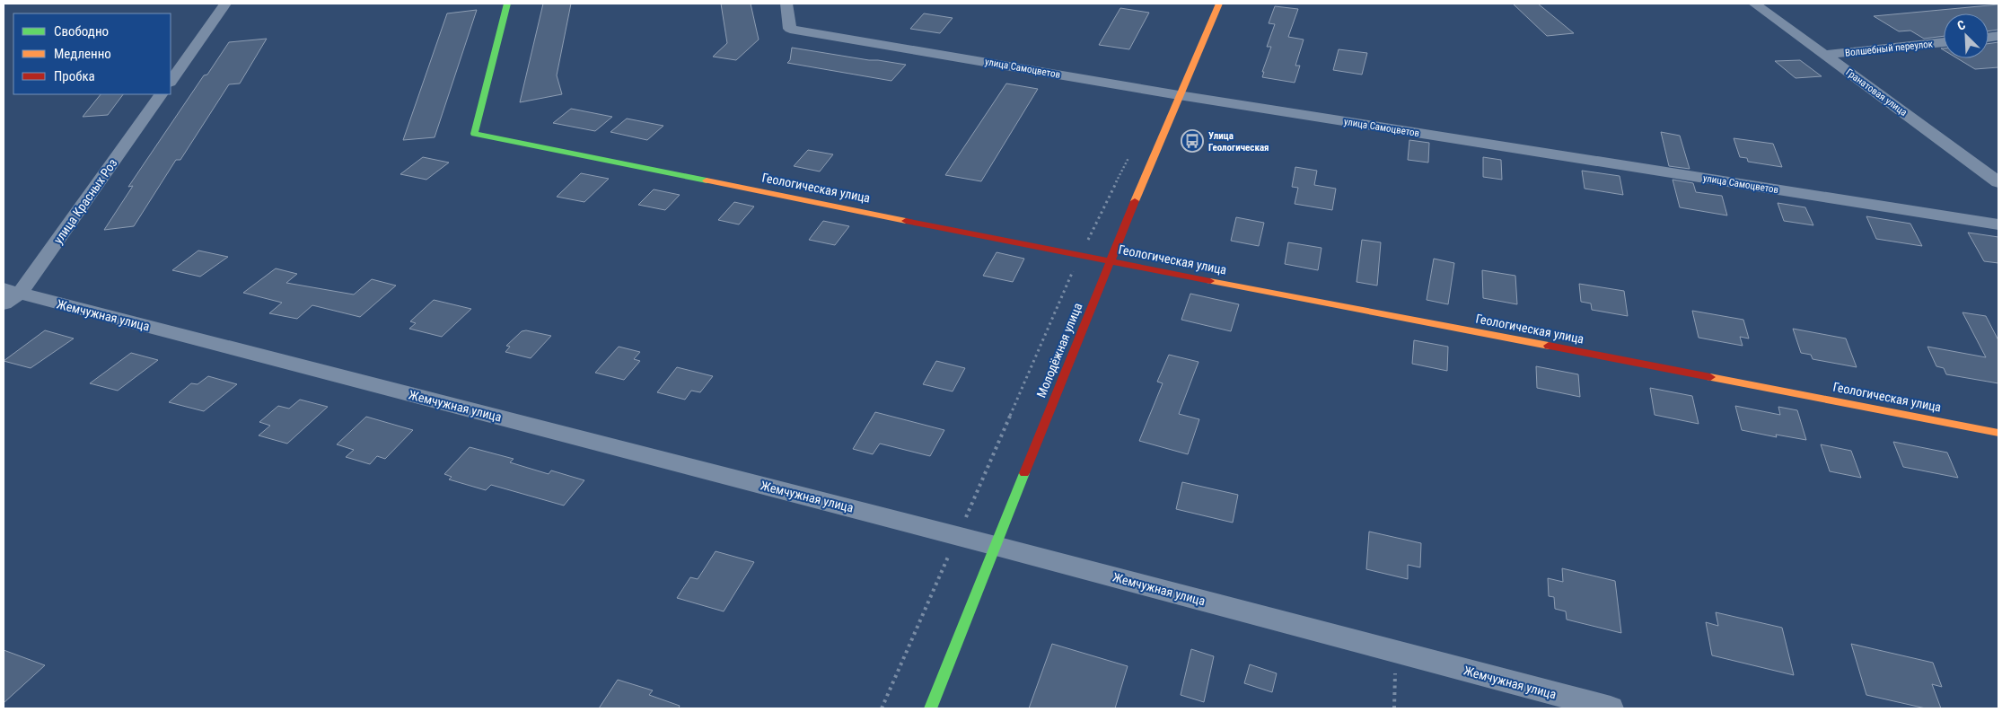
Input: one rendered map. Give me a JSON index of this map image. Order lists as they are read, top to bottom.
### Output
{
  "streets": {
    "street": [
      "Волшебный переулок",
      "улица Самоцветов",
      "Гранатовая улица",
      "Геологическая улица",
      "улица Красных Роз",
      "Жемчужная улица",
      "Молодёжная улица"
    ]
  },
  "crossings": [
    ["Волшебный переулок", "Гранатовая улица"],
    ["улица Самоцветов", "Молодёжная улица"],
    ["Геологическая улица", "Молодёжная улица"],
    ["улица Красных Роз", "Жемчужная улица"],
    ["Жемчужная улица", "Молодёжная улица"]
  ],
  "places": {
    "bus stop": ["Улица Геологическая"]
  },
  "legend": ["Свободно", "Медленно", "Пробка"],
  "north": "top left"
}
